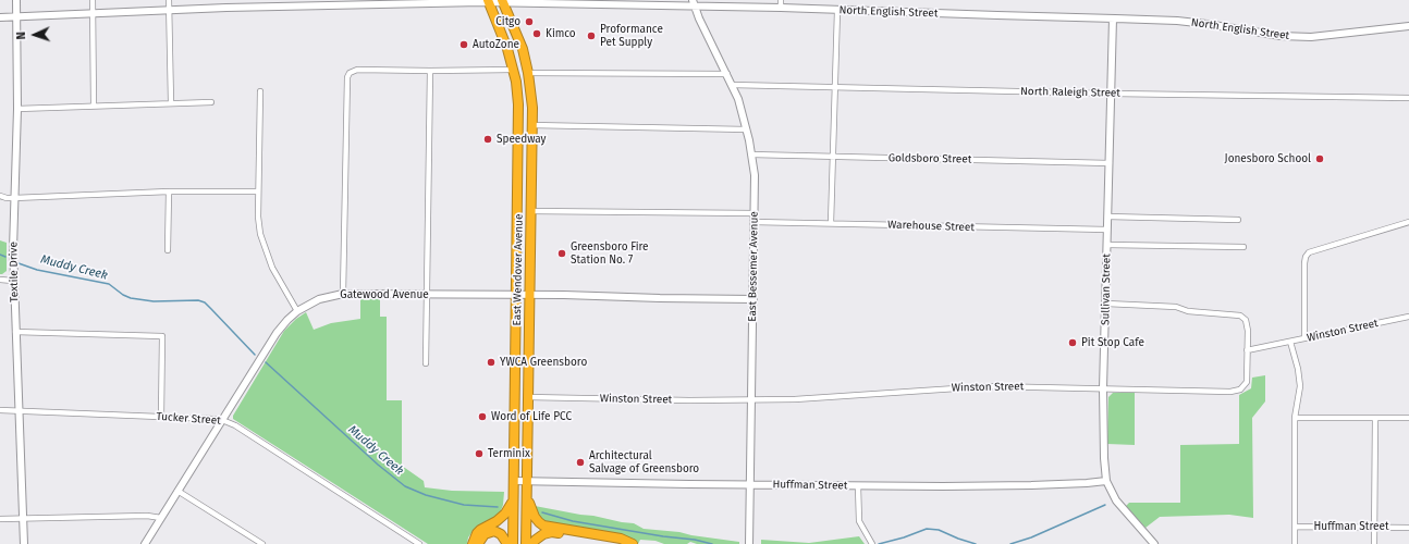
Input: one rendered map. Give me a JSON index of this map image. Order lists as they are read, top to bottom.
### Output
{
  "streets": {
    "highway": ["East Wendover Avenue"],
    "street": [
      "North English Street",
      "North Raleigh Street",
      "Goldsboro Street",
      "Warehouse Street",
      "East Bessemer Avenue",
      "Textile Drive",
      "Sullivan Street",
      "Gatewood Avenue",
      "Winston Street",
      "Tucker Street",
      "Huffman Street"
    ]
  },
  "crossings": [
    ["North English Street", "East Bessemer Avenue"],
    ["North English Street", "East Wendover Avenue"],
    ["North English Street", "Textile Drive"],
    ["North English Street", "Sullivan Street"],
    ["North Raleigh Street", "East Bessemer Avenue"],
    ["North Raleigh Street", "Sullivan Street"],
    ["Goldsboro Street", "East Bessemer Avenue"],
    ["Goldsboro Street", "Sullivan Street"],
    ["Warehouse Street", "East Bessemer Avenue"],
    ["Warehouse Street", "Sullivan Street"],
    ["East Bessemer Avenue", "Gatewood Avenue"],
    ["East Bessemer Avenue", "Winston Street"],
    ["East Bessemer Avenue", "Huffman Street"],
    ["East Wendover Avenue", "Gatewood Avenue"],
    ["East Wendover Avenue", "Winston Street"],
    ["East Wendover Avenue", "Huffman Street"],
    ["Textile Drive", "Tucker Street"],
    ["Sullivan Street", "Winston Street"],
    ["Sullivan Street", "Huffman Street"],
    ["Gatewood Avenue", "Tucker Street"]
  ],
  "water": ["Muddy Creek"],
  "places": [
    "Citgo",
    "Kimco",
    "Proformance Pet Supply",
    "AutoZone",
    "Speedway",
    "Jonesboro School",
    "Greensboro Fire Station No. 7",
    "Pit Stop Cafe",
    "YWCA Greensboro",
    "Word of Life PCC",
    "Terminix",
    "Architectural Salvage of Greensboro"
  ],
  "north": "left"
}
